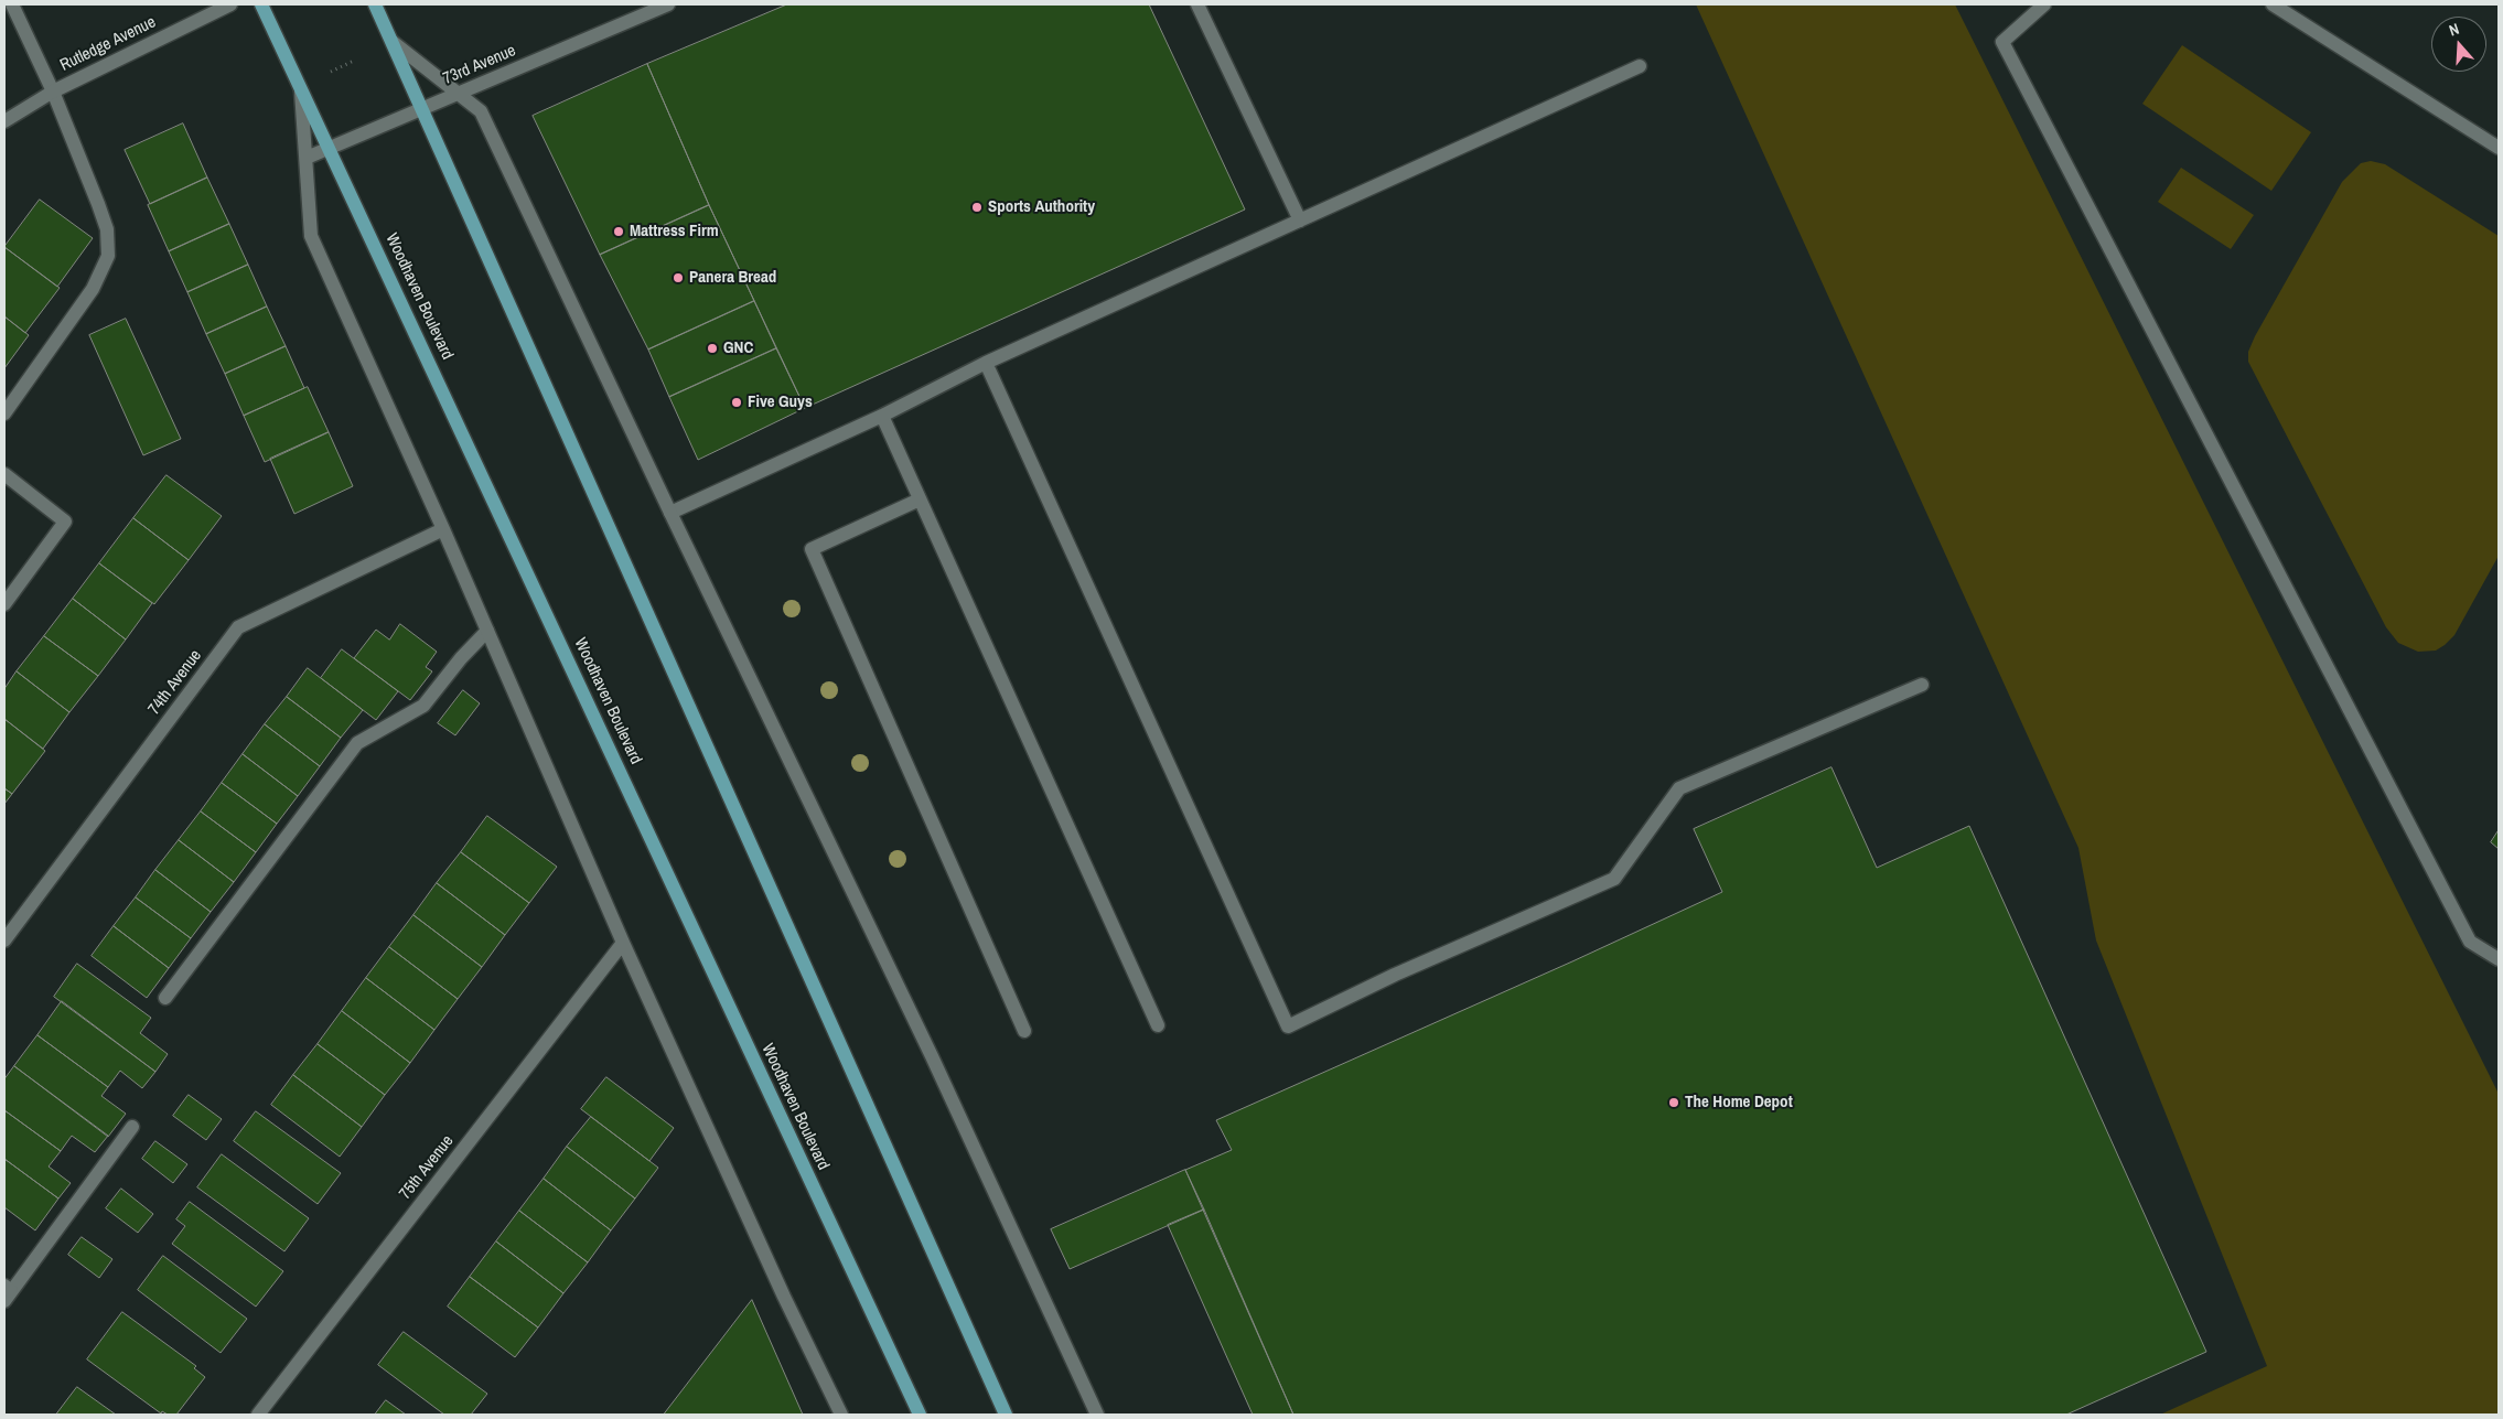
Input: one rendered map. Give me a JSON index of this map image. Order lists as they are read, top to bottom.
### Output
{
  "streets": {
    "main road": ["Woodhaven Boulevard"],
    "street": [
      "Rutledge Avenue",
      "73rd Avenue",
      "74th Avenue",
      "75th Avenue"
    ]
  },
  "crossings": [
    ["73rd Avenue", "Woodhaven Boulevard"]
  ],
  "places": [
    "Sports Authority",
    "Mattress Firm",
    "Panera Bread",
    "GNC",
    "Five Guys",
    "The Home Depot"
  ],
  "north": "top"
}
